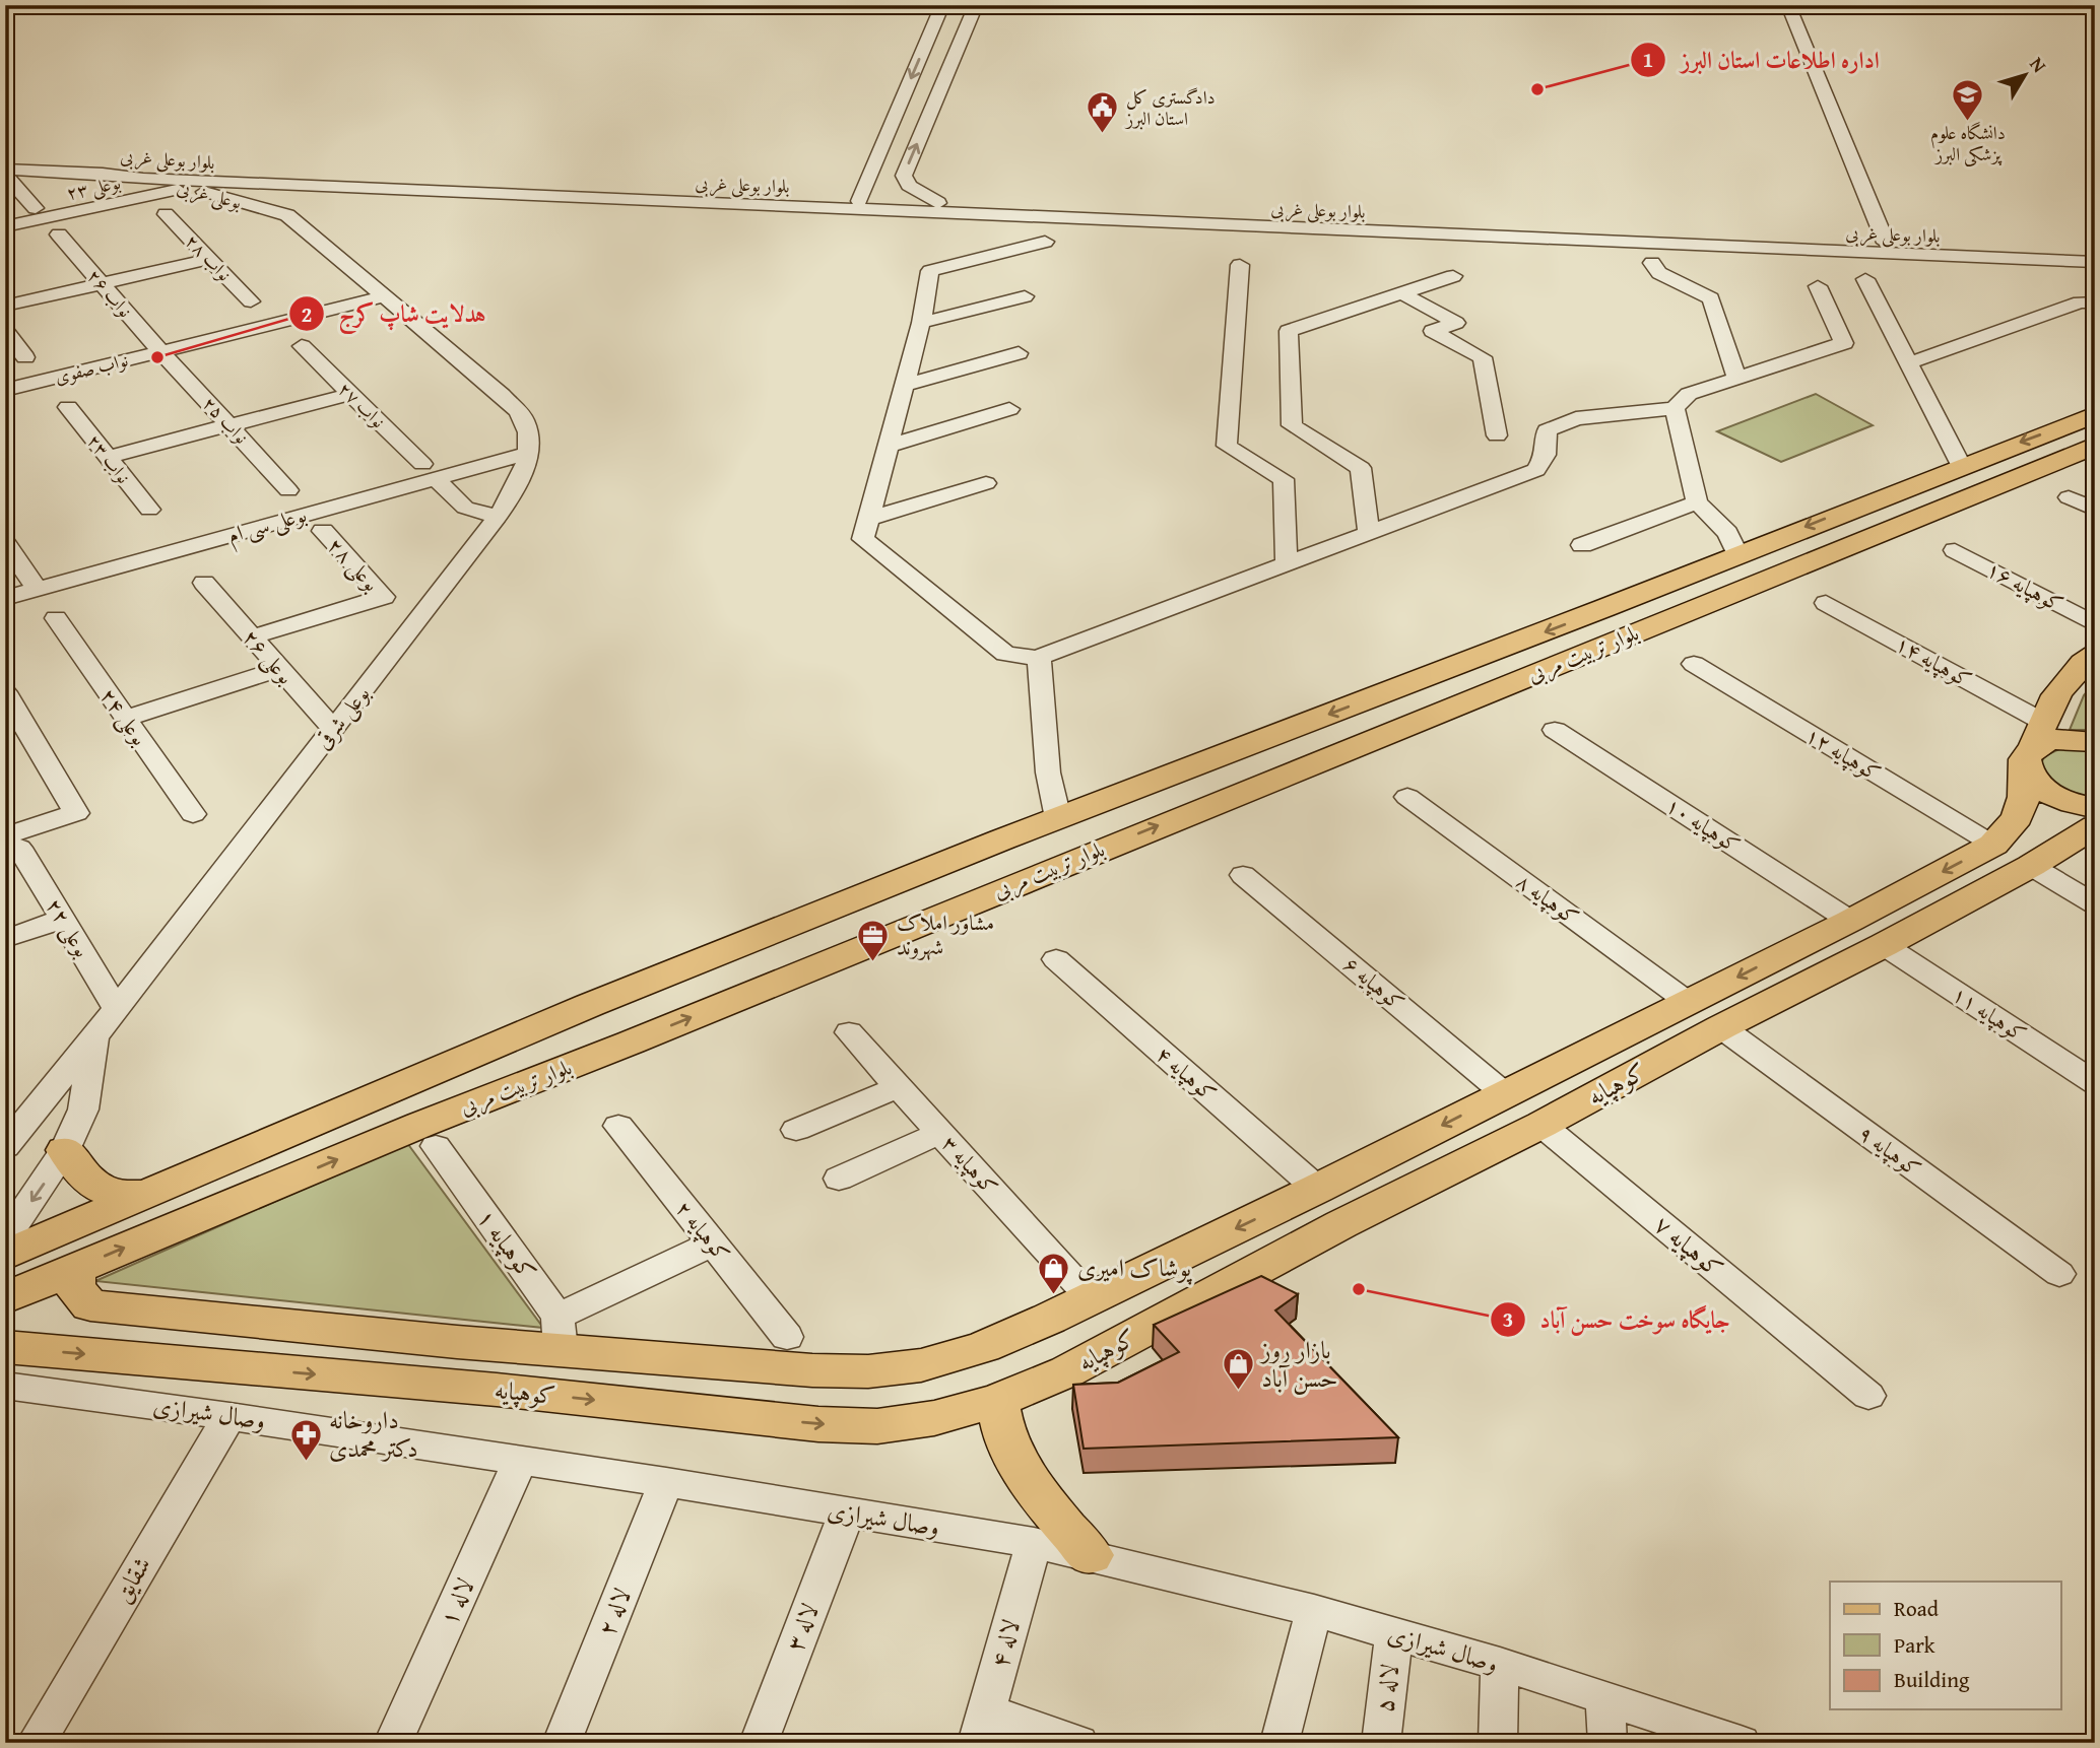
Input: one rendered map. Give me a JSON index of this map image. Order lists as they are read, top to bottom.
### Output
{
  "streets": {
    "main road": ["بلوار تربیت مربی", "کوهپایه"],
    "street": [
      "بلوار بوعلی غربی",
      "بوعلی ۲۳",
      "بوعلی غربی",
      "نواب ۲۸",
      "نواب ۲۶",
      "نواب صفوی",
      "نواب ۲۷",
      "نواب ۲۵",
      "نواب ۲۳",
      "بوعلی سی ام",
      "بوعلی ۲۸",
      "کوهپایه ۱۶",
      "بوعلی ۲۶",
      "کوهپایه ۱۴",
      "بوعلی ۲۴",
      "بوعلی شرقی",
      "کوهپایه ۱۲",
      "کوهپایه ۱۰",
      "کوهپایه ۸",
      "بوعلی ۲۲",
      "کوهپایه ۶",
      "کوهپایه ۱۱",
      "کوهپایه ۴",
      "کوهپایه ۹",
      "کوهپایه ۳",
      "کوهپایه ۲",
      "کوهپایه ۱",
      "کوهپایه ۷",
      "وصال شیرازی",
      "شقایق",
      "لاله ۱",
      "لاله ۲",
      "لاله ۳",
      "لاله ۴",
      "لاله ۵"
    ]
  },
  "crossings": [
    ["بلوار بوعلی غربی", "بوعلی غربی"],
    ["بوعلی ۲۳", "بوعلی غربی"],
    ["بوعلی غربی", "نواب صفوی"],
    ["نواب ۲۶", "نواب صفوی"],
    ["نواب ۲۶", "نواب ۲۵"],
    ["نواب صفوی", "نواب ۲۵"],
    ["نواب ۲۷", "بوعلی سی ام"],
    ["بوعلی سی ام", "بوعلی شرقی"],
    ["بوعلی ۲۸", "بوعلی ۲۶"],
    ["بوعلی ۲۶", "بوعلی شرقی"],
    ["کوهپایه ۱۴", "کوهپایه"],
    ["بوعلی شرقی", "بوعلی ۲۲"],
    ["کوهپایه ۱۲", "کوهپایه"],
    ["کوهپایه ۱۰", "کوهپایه"],
    ["کوهپایه ۸", "کوهپایه"],
    ["کوهپایه ۶", "کوهپایه"],
    ["کوهپایه ۱۱", "کوهپایه"],
    ["کوهپایه ۴", "کوهپایه"],
    ["کوهپایه", "کوهپایه ۹"],
    ["کوهپایه", "کوهپایه ۳"],
    ["کوهپایه", "کوهپایه ۱"],
    ["کوهپایه", "کوهپایه ۷"],
    ["وصال شیرازی", "شقایق"],
    ["وصال شیرازی", "لاله ۱"],
    ["وصال شیرازی", "لاله ۲"],
    ["وصال شیرازی", "لاله ۳"],
    ["وصال شیرازی", "لاله ۴"],
    ["وصال شیرازی", "لاله ۵"]
  ],
  "places": {
    "other": ["اداره اطلاعات استان البرز", "هدلایت شاپ کرج", "جایگاه سوخت حسن آباد"],
    "school or university": ["دانشگاه علوم پزشکی البرز"],
    "public building": ["دادگستری کل استان البرز"],
    "office": ["مشاور املاک شهروند"],
    "shop": ["پوشاک امیری", "بازار روز حسن آباد"],
    "pharmacy": ["داروخانه دکتر محمدی"]
  },
  "legend": ["Road", "Park", "Building"],
  "north": "top right"
}
